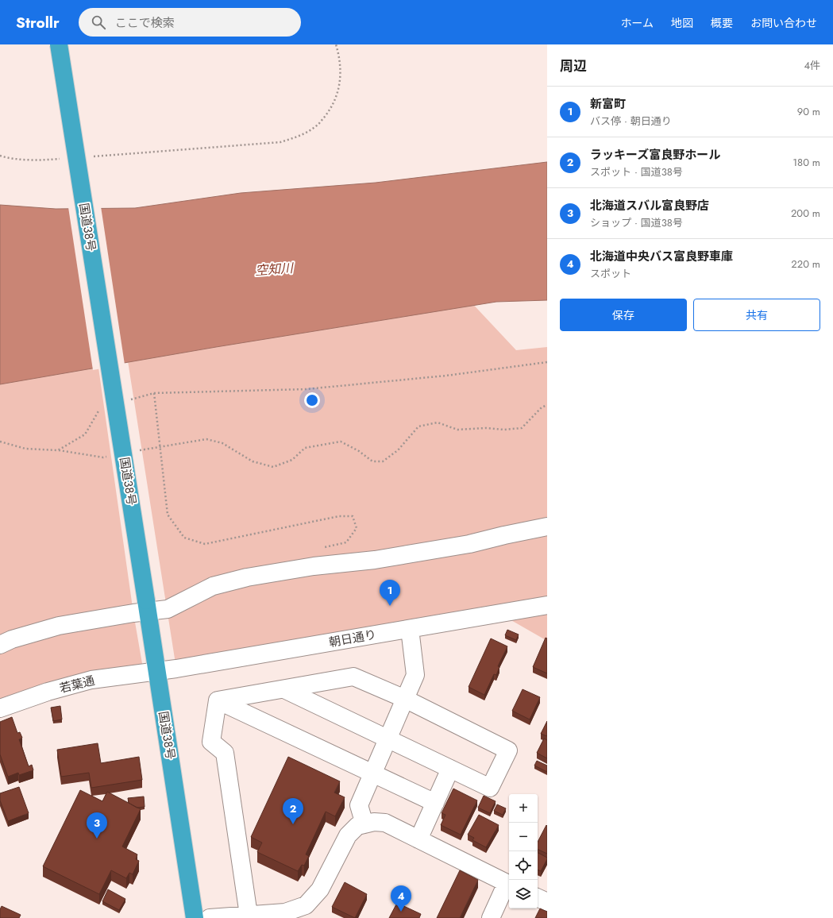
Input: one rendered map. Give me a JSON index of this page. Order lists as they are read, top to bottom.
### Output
{
  "streets": {
    "highway": ["国道38号"],
    "street": ["朝日通り", "若葉通"]
  },
  "crossings": [
    ["国道38号", "朝日通り"],
    ["国道38号", "若葉通"],
    ["朝日通り", "若葉通"]
  ],
  "water": ["空知川"],
  "page": {
    "header": "Strollr",
    "search": "ここで検索",
    "nav": [
      "ホーム",
      "地図",
      "概要",
      "お問い合わせ"
    ],
    "heading": ["周辺", "4件"],
    "list": [
      {
        "mark": "1",
        "name": "新富町",
        "note": "バス停 · 朝日通り",
        "value": "90 m"
      },
      {
        "mark": "2",
        "name": "ラッキーズ富良野ホール",
        "note": "スポット · 国道38号",
        "value": "180 m"
      },
      {
        "mark": "3",
        "name": "北海道スバル富良野店",
        "note": "ショップ · 国道38号",
        "value": "200 m"
      },
      {
        "mark": "4",
        "name": "北海道中央バス富良野車庫",
        "note": "スポット",
        "value": "220 m"
      }
    ],
    "buttons": ["保存", "共有"],
    "pins": [
      "1",
      "2",
      "3",
      "4"
    ],
    "map_buttons": ["+", "−"]
  }
}
